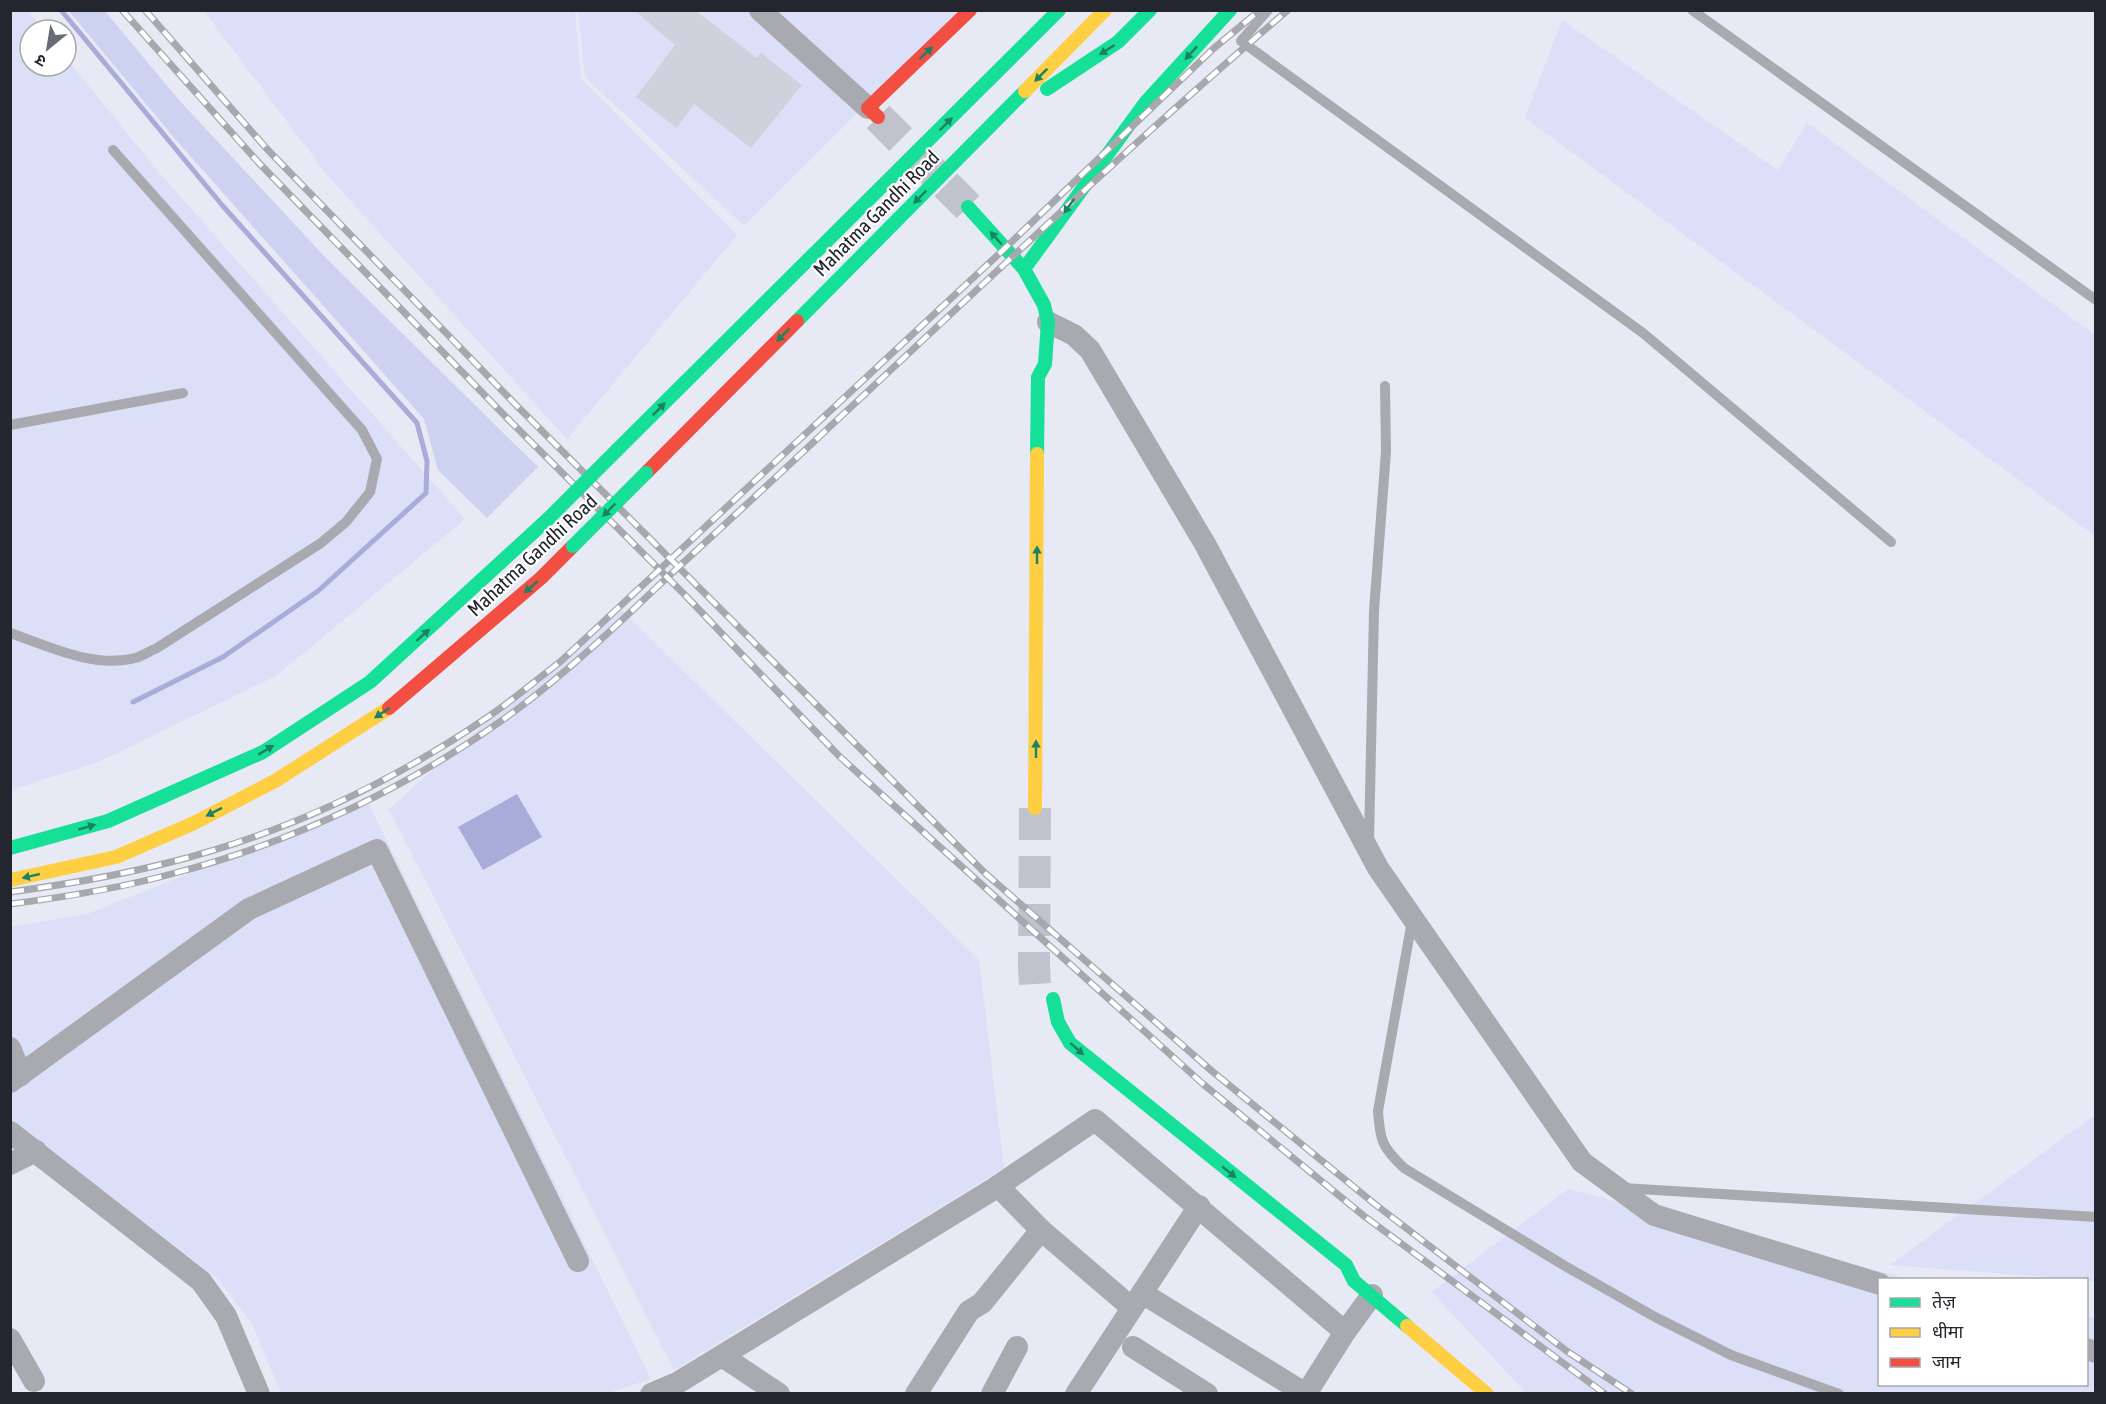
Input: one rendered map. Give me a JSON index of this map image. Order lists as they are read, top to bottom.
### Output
{
  "streets": {
    "main road": ["Mahatma Gandhi Road"]
  },
  "legend": ["तेज़", "धीमा", "जाम"],
  "north": "bottom left"
}
